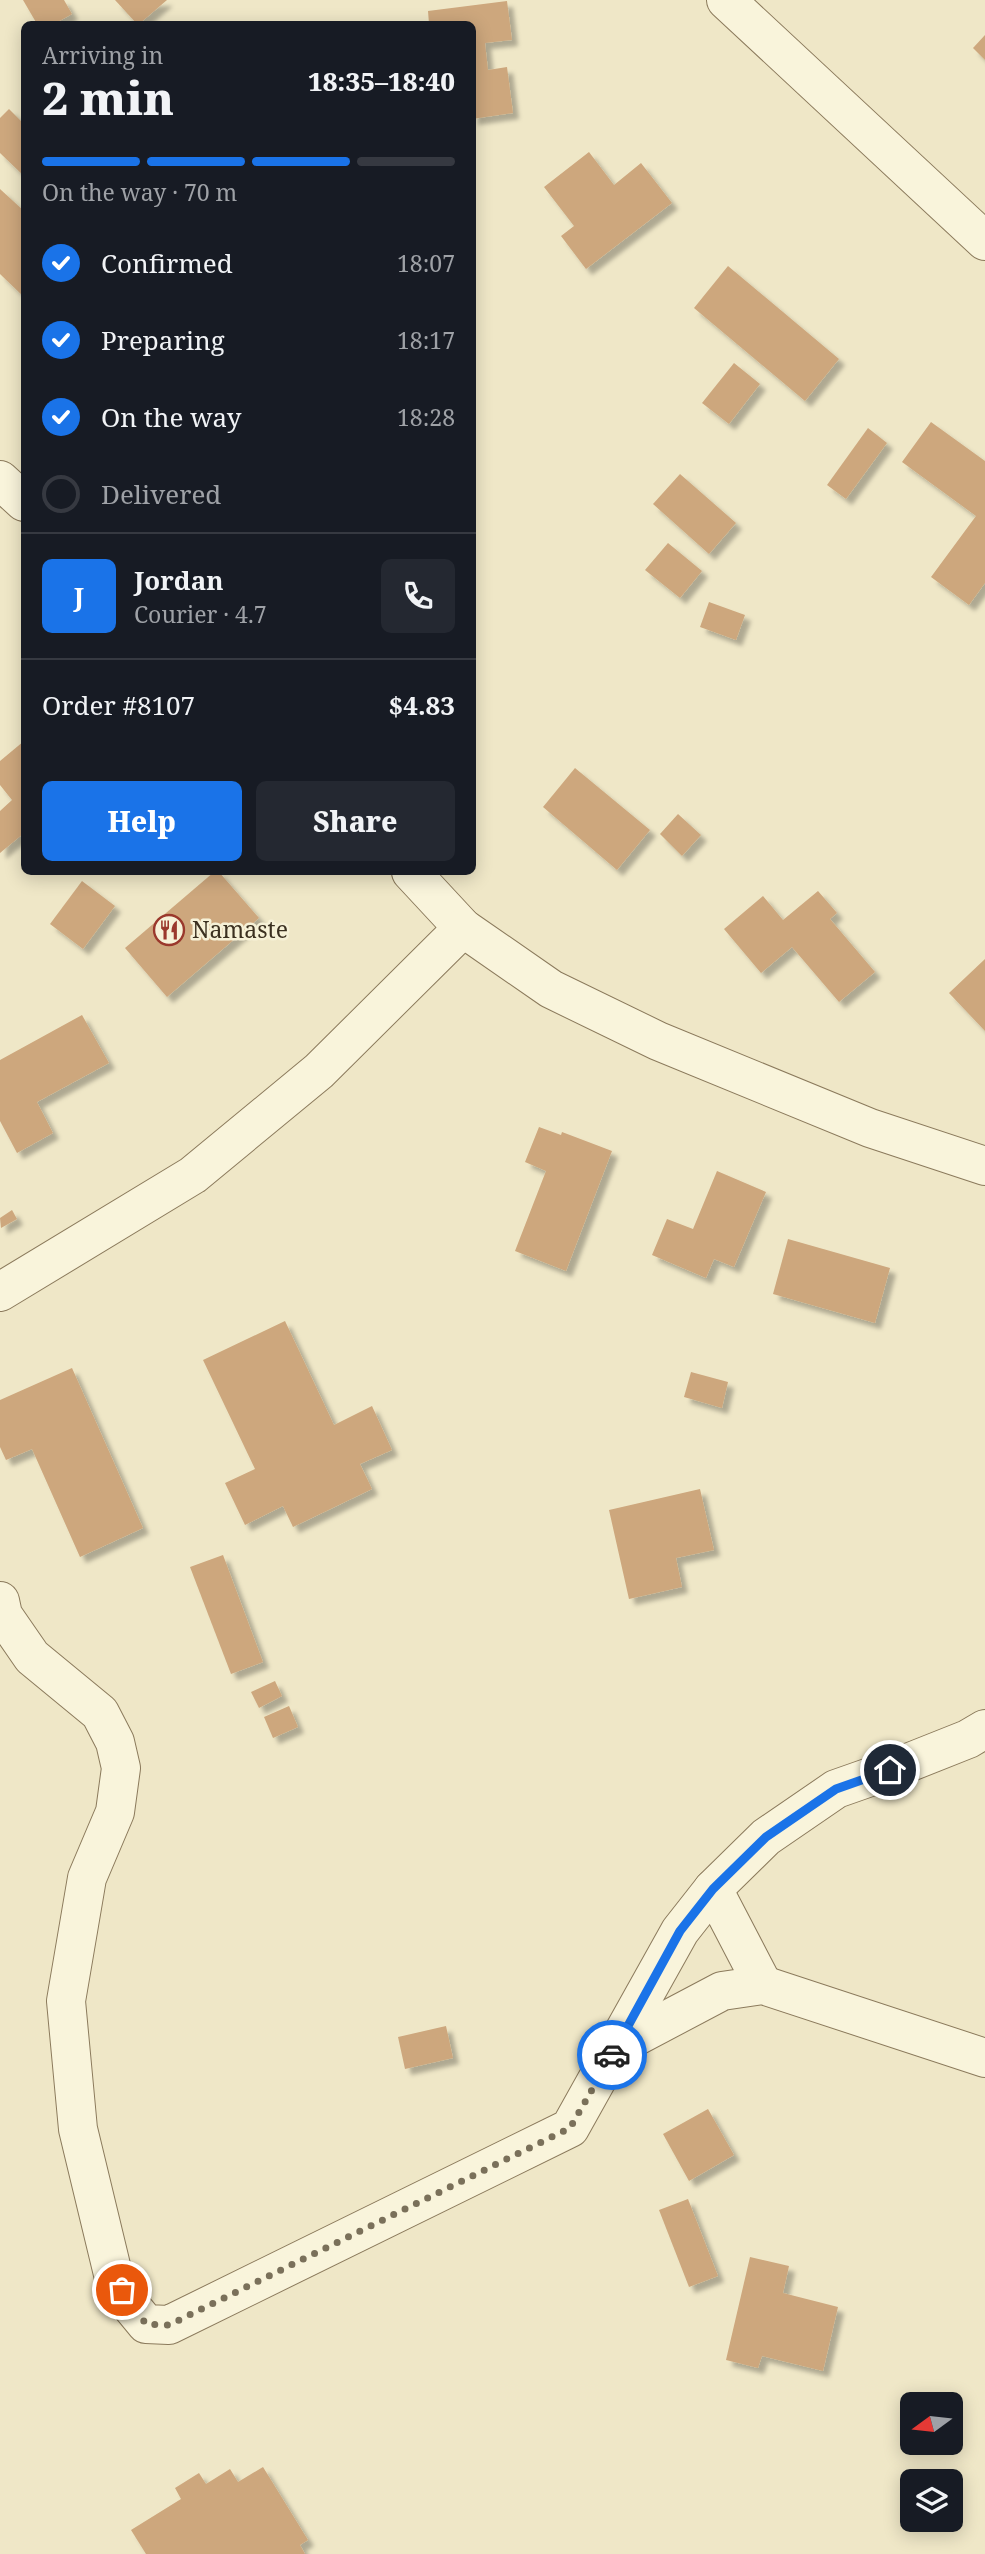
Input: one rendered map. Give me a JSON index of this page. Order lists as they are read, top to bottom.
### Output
{
  "places": {
    "restaurant": ["Namaste"]
  },
  "north": "left",
  "page": {
    "heading": ["2 min", "Arriving in", "18:35–18:40"],
    "panel": [
      "Jordan",
      "Courier · 4.7",
      "Order #8107",
      "$4.83"
    ],
    "bar": "On the way · 70 m",
    "list": [
      ["Confirmed", "18:07"],
      ["Preparing", "18:17"],
      ["On the way", "18:28"],
      "Delivered"
    ],
    "round": "J",
    "buttons": ["Help", "Share"]
  }
}
